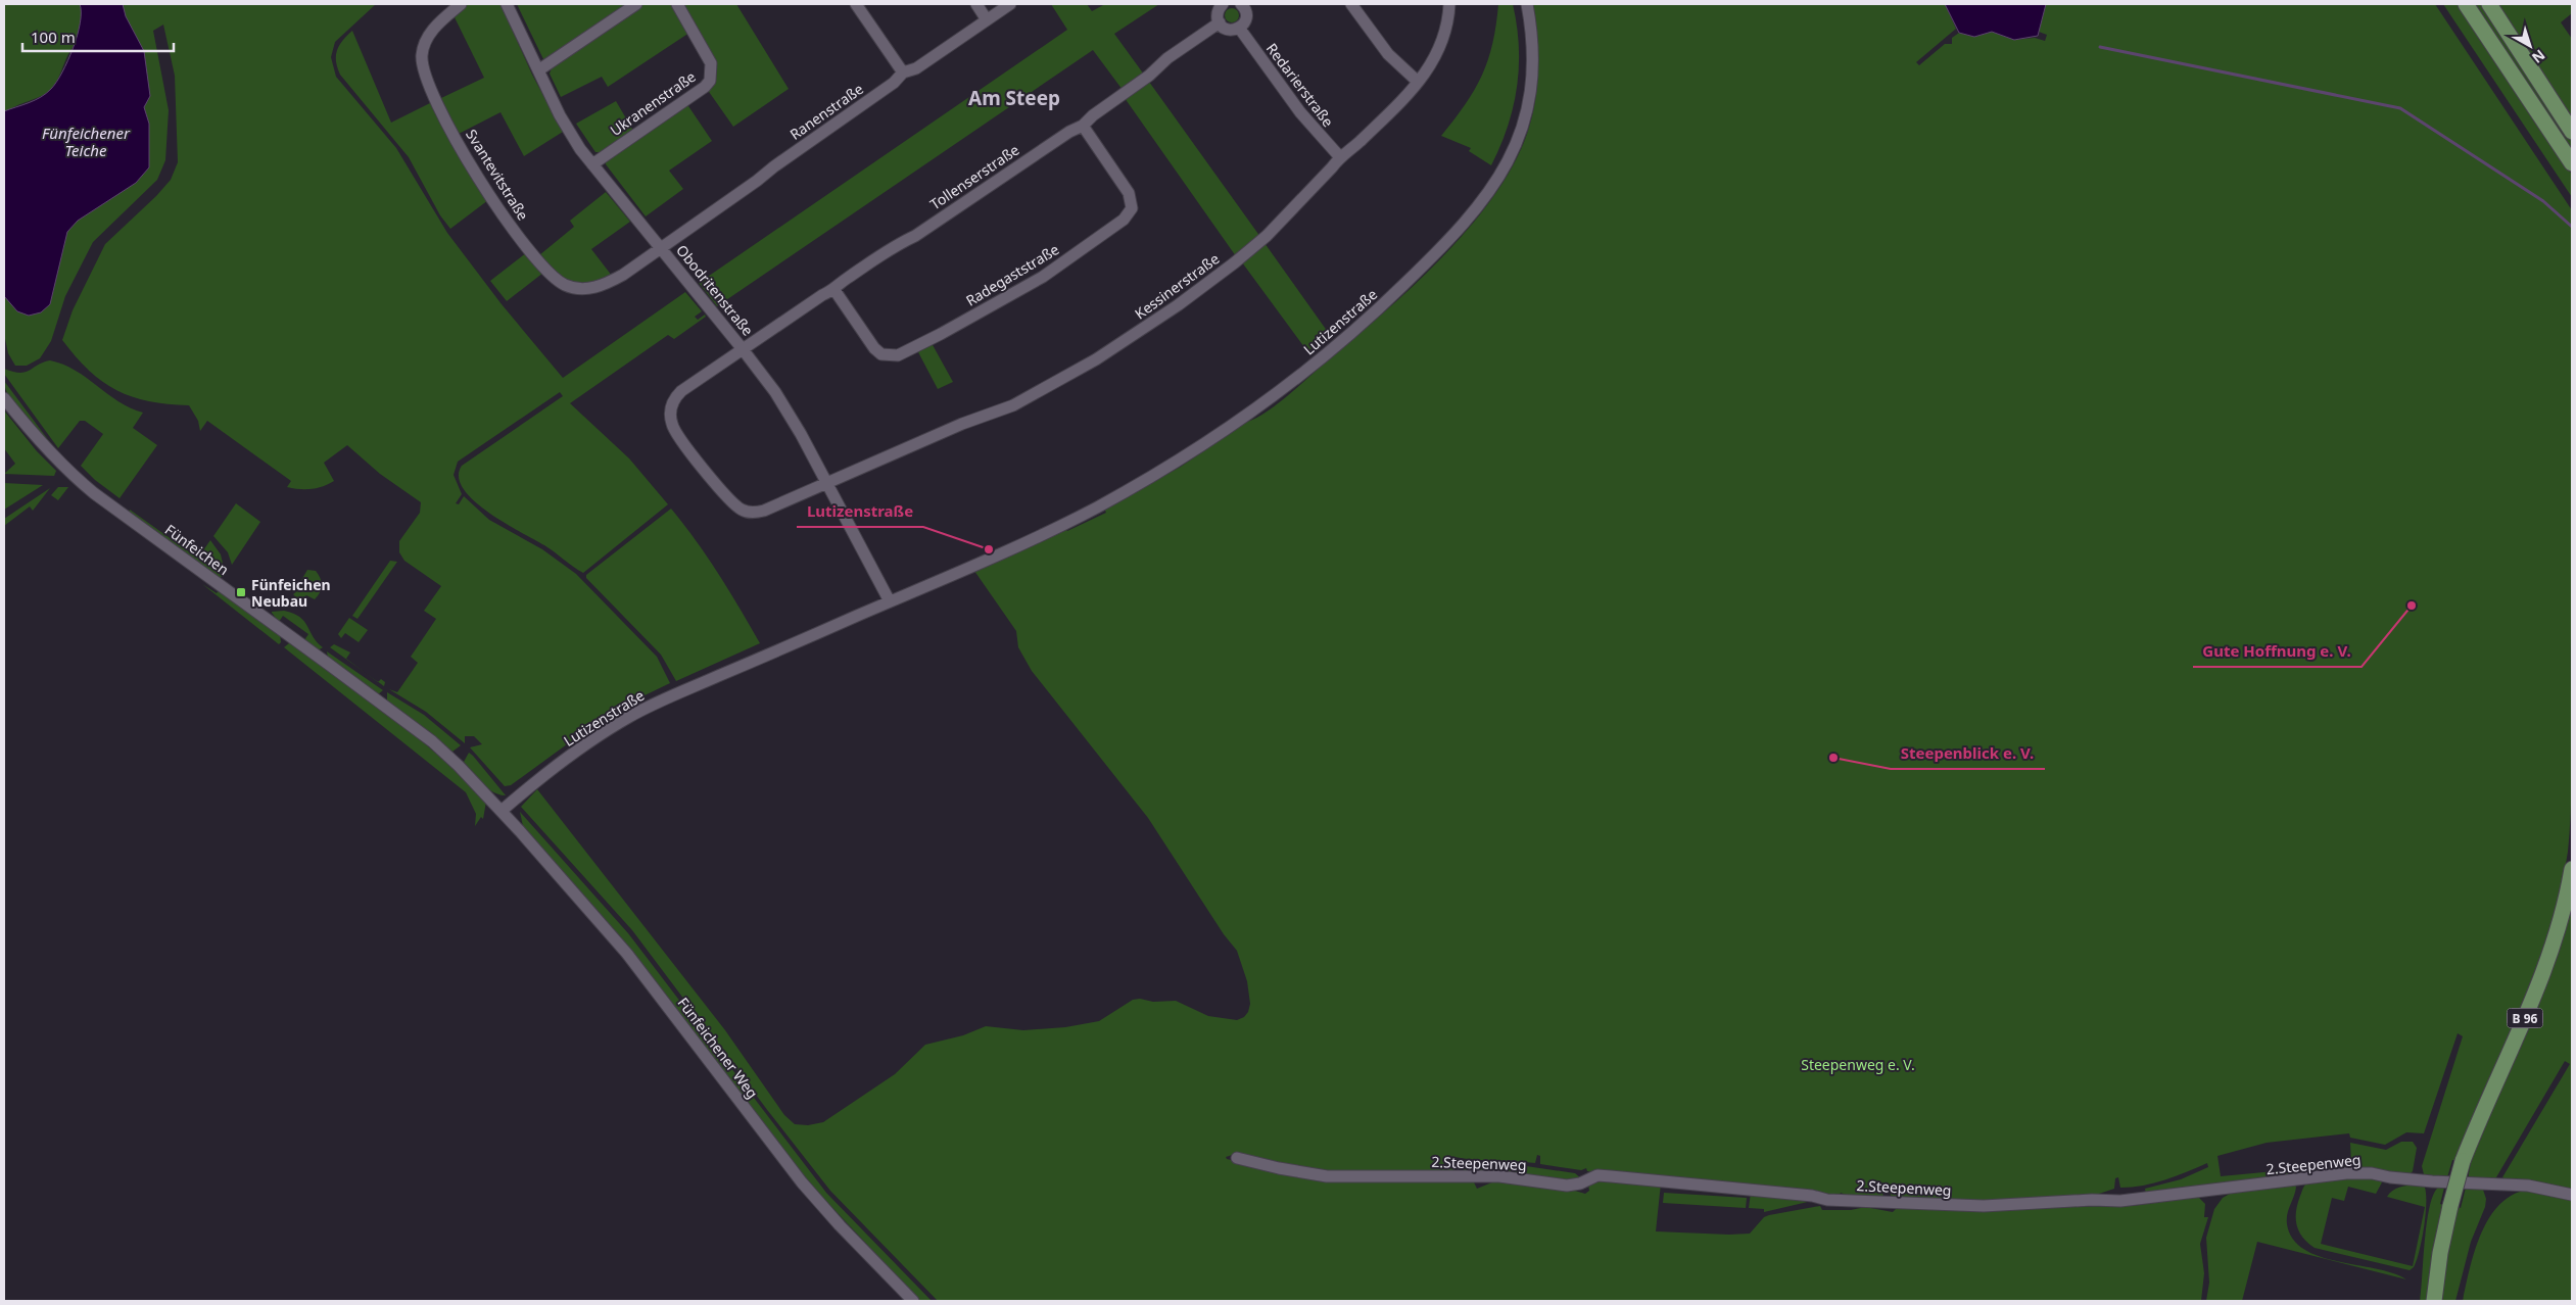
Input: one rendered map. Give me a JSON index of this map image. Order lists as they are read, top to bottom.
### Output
{
  "streets": {
    "main road": ["B 96"],
    "street": [
      "Redarierstraße",
      "Ukranenstraße",
      "Ranenstraße",
      "Svantevitstraße",
      "Tollenserstraße",
      "Radegaststraße",
      "Kessinerstraße",
      "Obodritenstraße",
      "Lutizenstraße",
      "Fünfeichen",
      "Fünfeichener Weg",
      "2.Steepenweg"
    ]
  },
  "crossings": [
    ["Redarierstraße", "Kessinerstraße"],
    ["Ukranenstraße", "Obodritenstraße"],
    ["Ranenstraße", "Svantevitstraße"],
    ["Ranenstraße", "Obodritenstraße"],
    ["Svantevitstraße", "Obodritenstraße"],
    ["Tollenserstraße", "Radegaststraße"],
    ["Tollenserstraße", "Kessinerstraße"],
    ["Tollenserstraße", "Obodritenstraße"],
    ["Kessinerstraße", "Obodritenstraße"],
    ["Obodritenstraße", "Lutizenstraße"],
    ["Lutizenstraße", "Fünfeichen"],
    ["Lutizenstraße", "Fünfeichener Weg"],
    ["Fünfeichen", "Fünfeichener Weg"]
  ],
  "districts": ["Am Steep"],
  "water": ["Fünfeichener Teiche"],
  "parks": ["Steepenweg e. V."],
  "places": {
    "other": ["Lutizenstraße", "Gute Hoffnung e. V.", "Steepenblick e. V."],
    "transit": ["Fünfeichen Neubau"]
  },
  "scale_bar": "100 m",
  "north": "bottom right"
}
